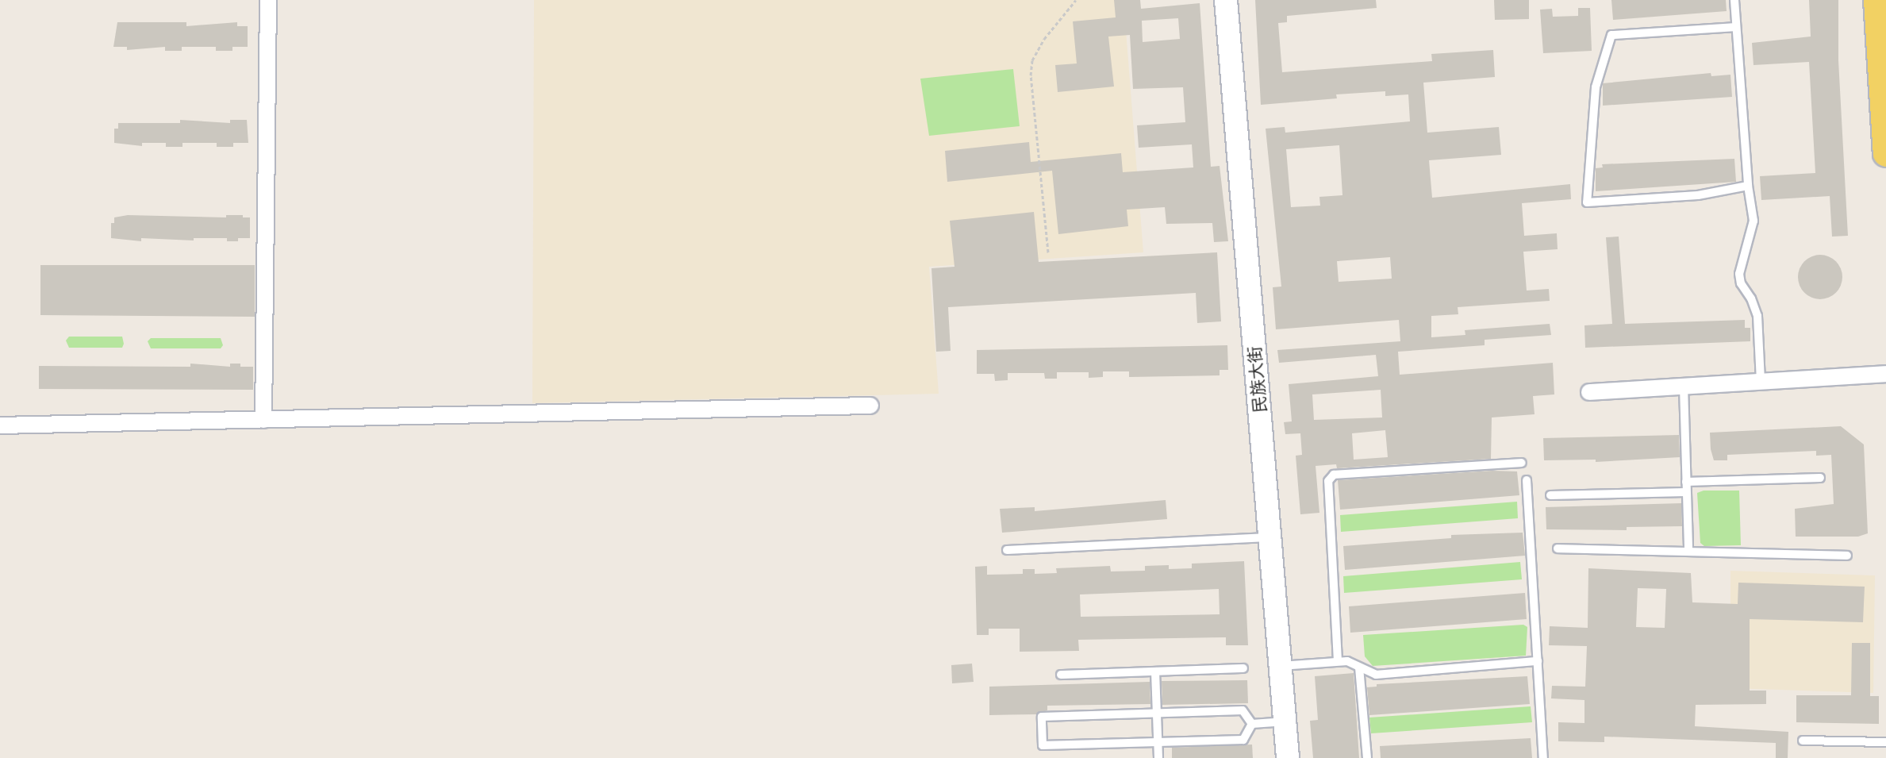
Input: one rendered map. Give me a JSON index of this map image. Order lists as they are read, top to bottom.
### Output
{
  "streets": {
    "main road": ["民族大街"]
  }
}
